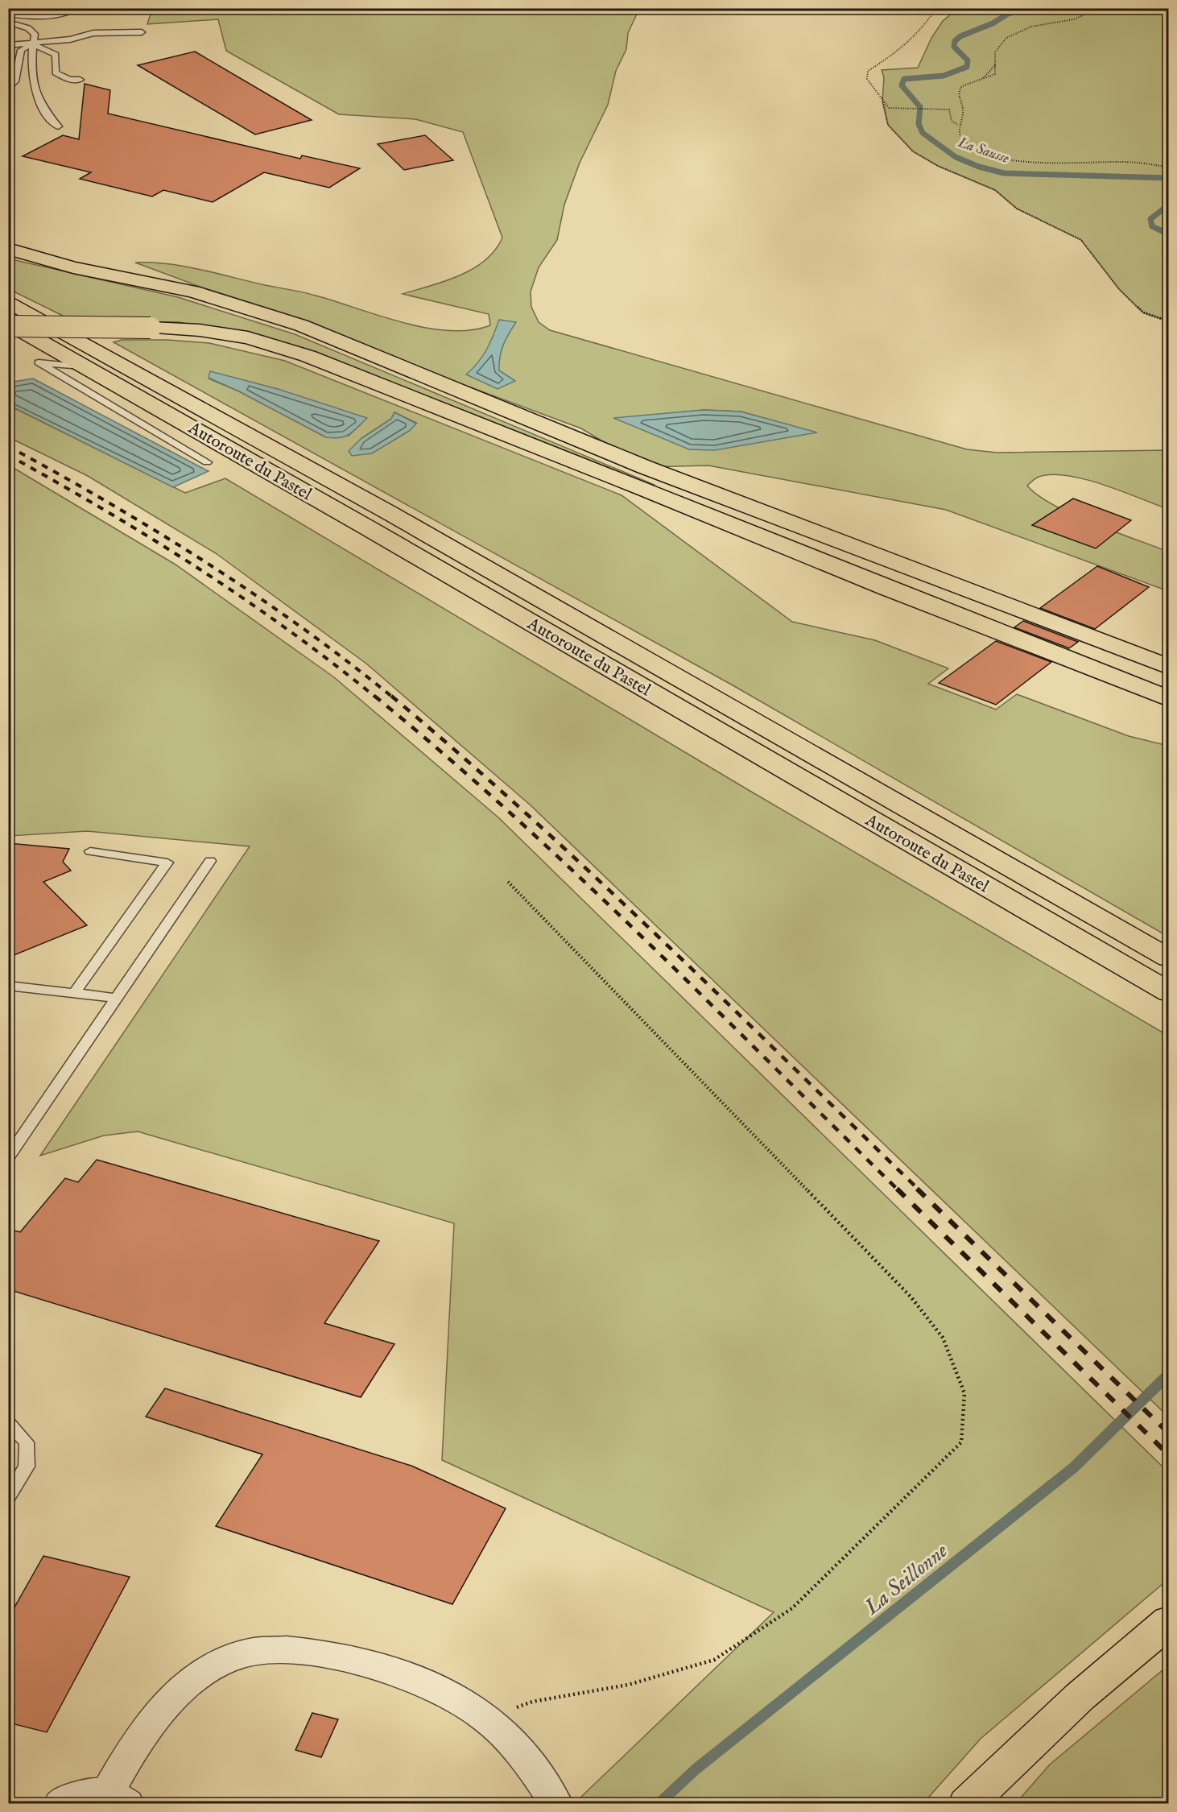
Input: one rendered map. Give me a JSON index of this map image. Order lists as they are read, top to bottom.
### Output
{
  "streets": {
    "main road": ["Autoroute du Pastel"]
  },
  "water": ["La Sausse", "La Seillonne"]
}
